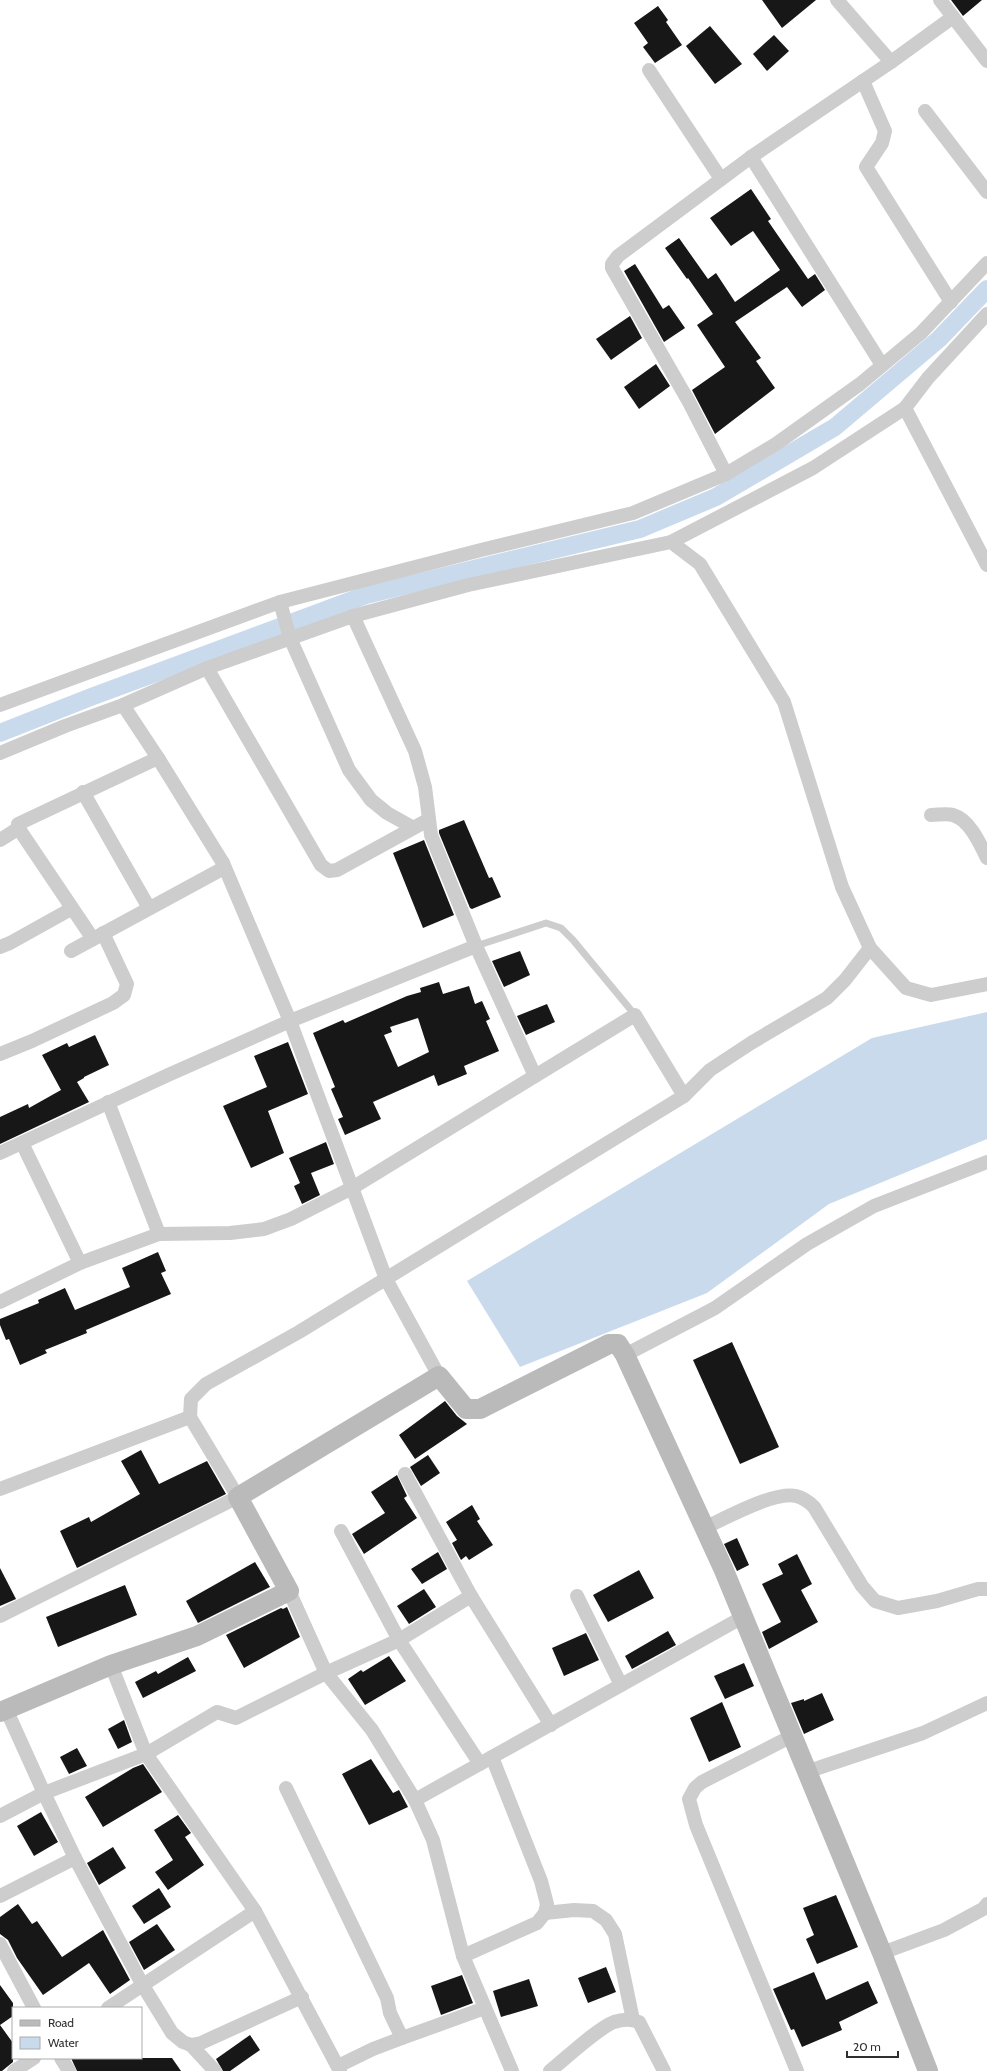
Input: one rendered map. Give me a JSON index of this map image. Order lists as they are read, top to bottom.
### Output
{
  "legend": ["Road", "Water"],
  "scale_bar": "20 m"
}
